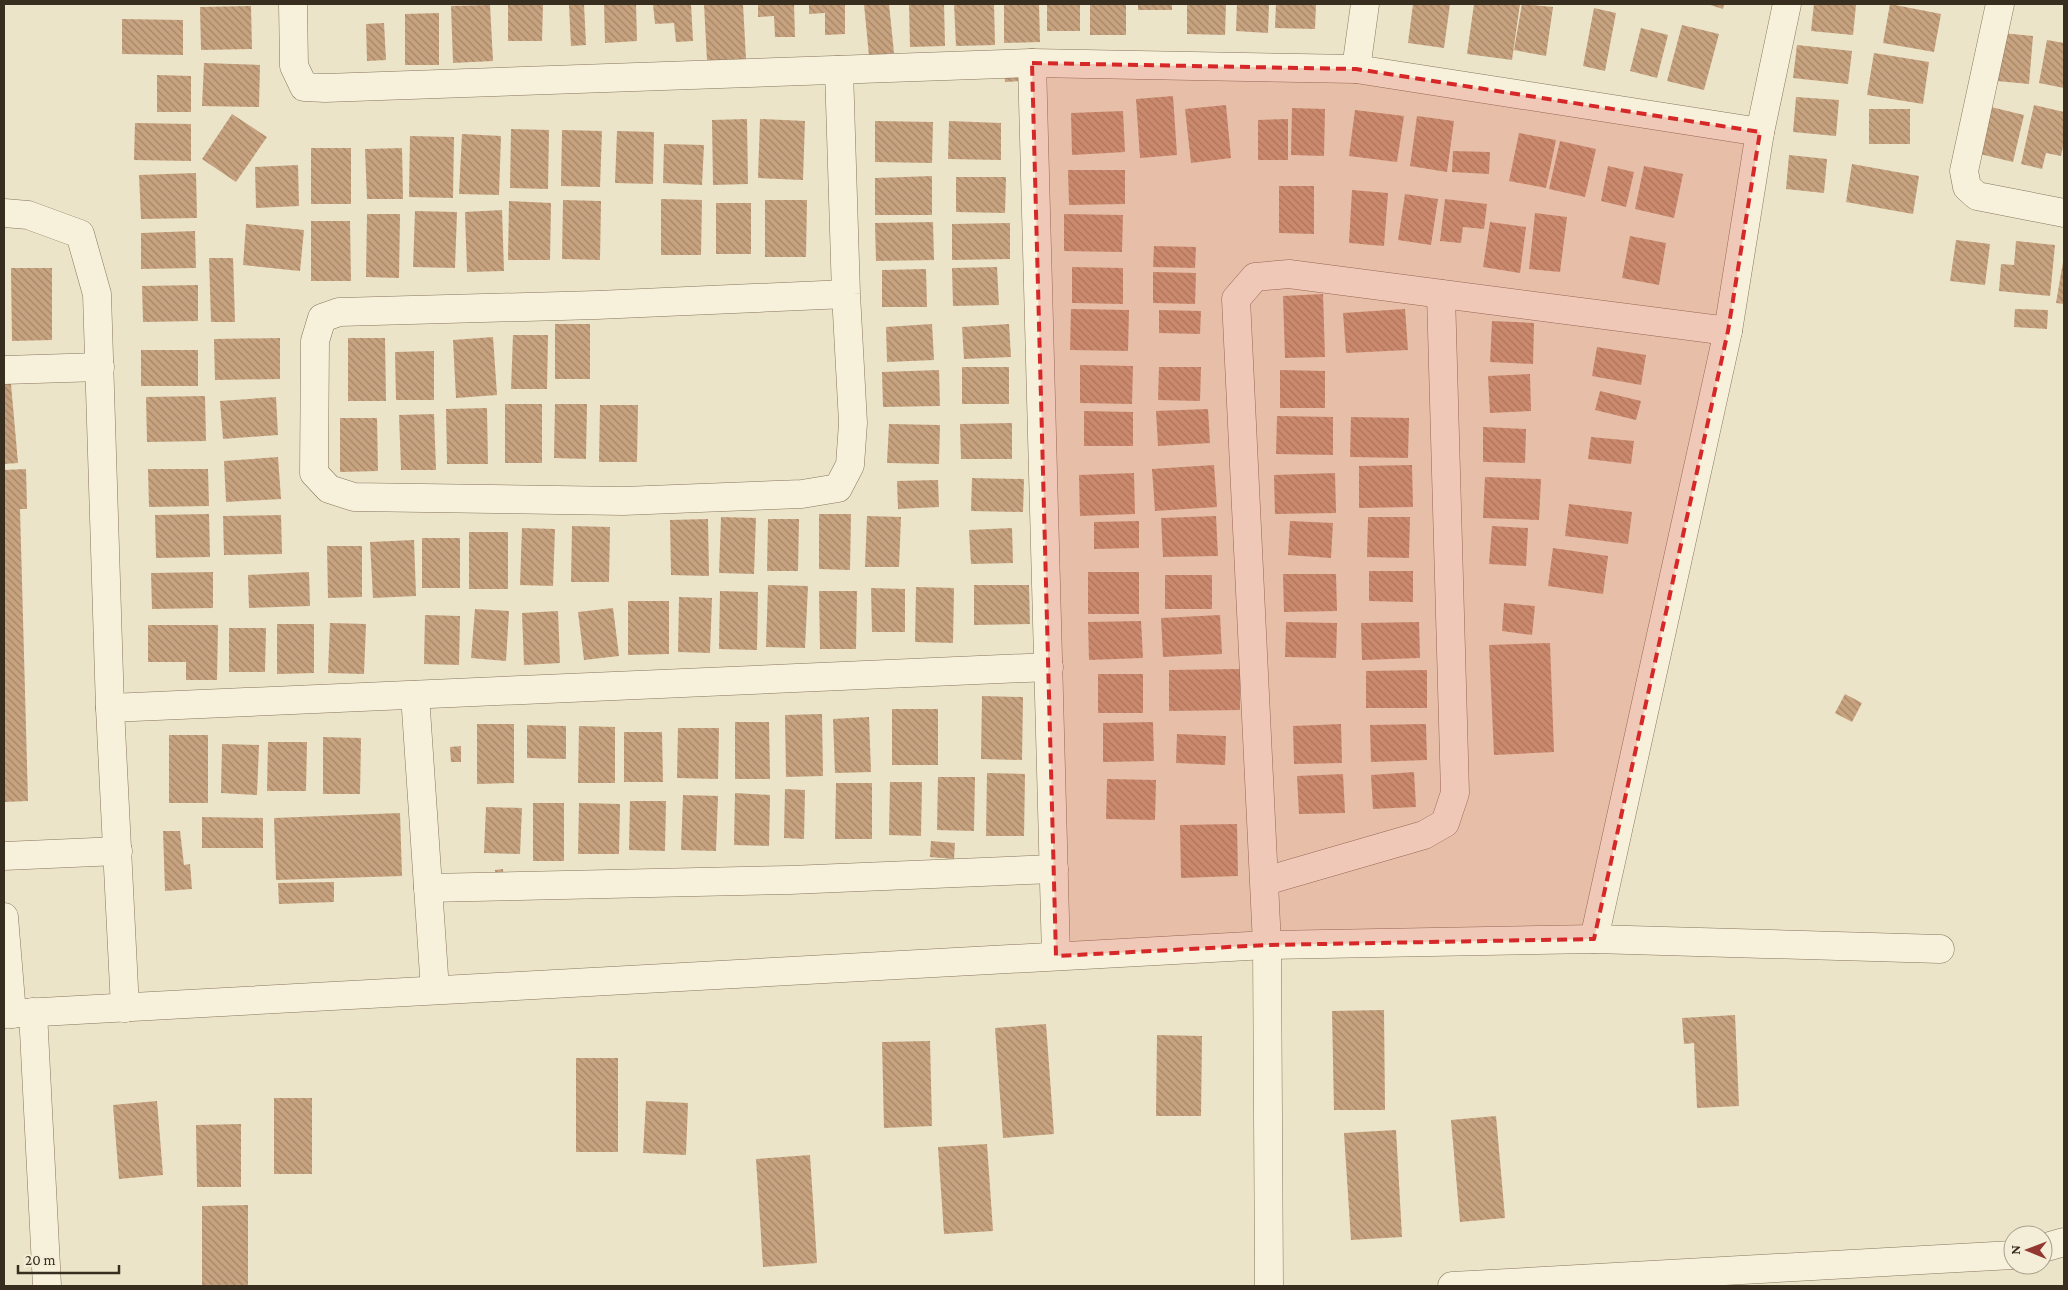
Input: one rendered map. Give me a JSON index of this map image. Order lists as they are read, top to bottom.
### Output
{
  "scale_bar": "20 m",
  "north": "left"
}
